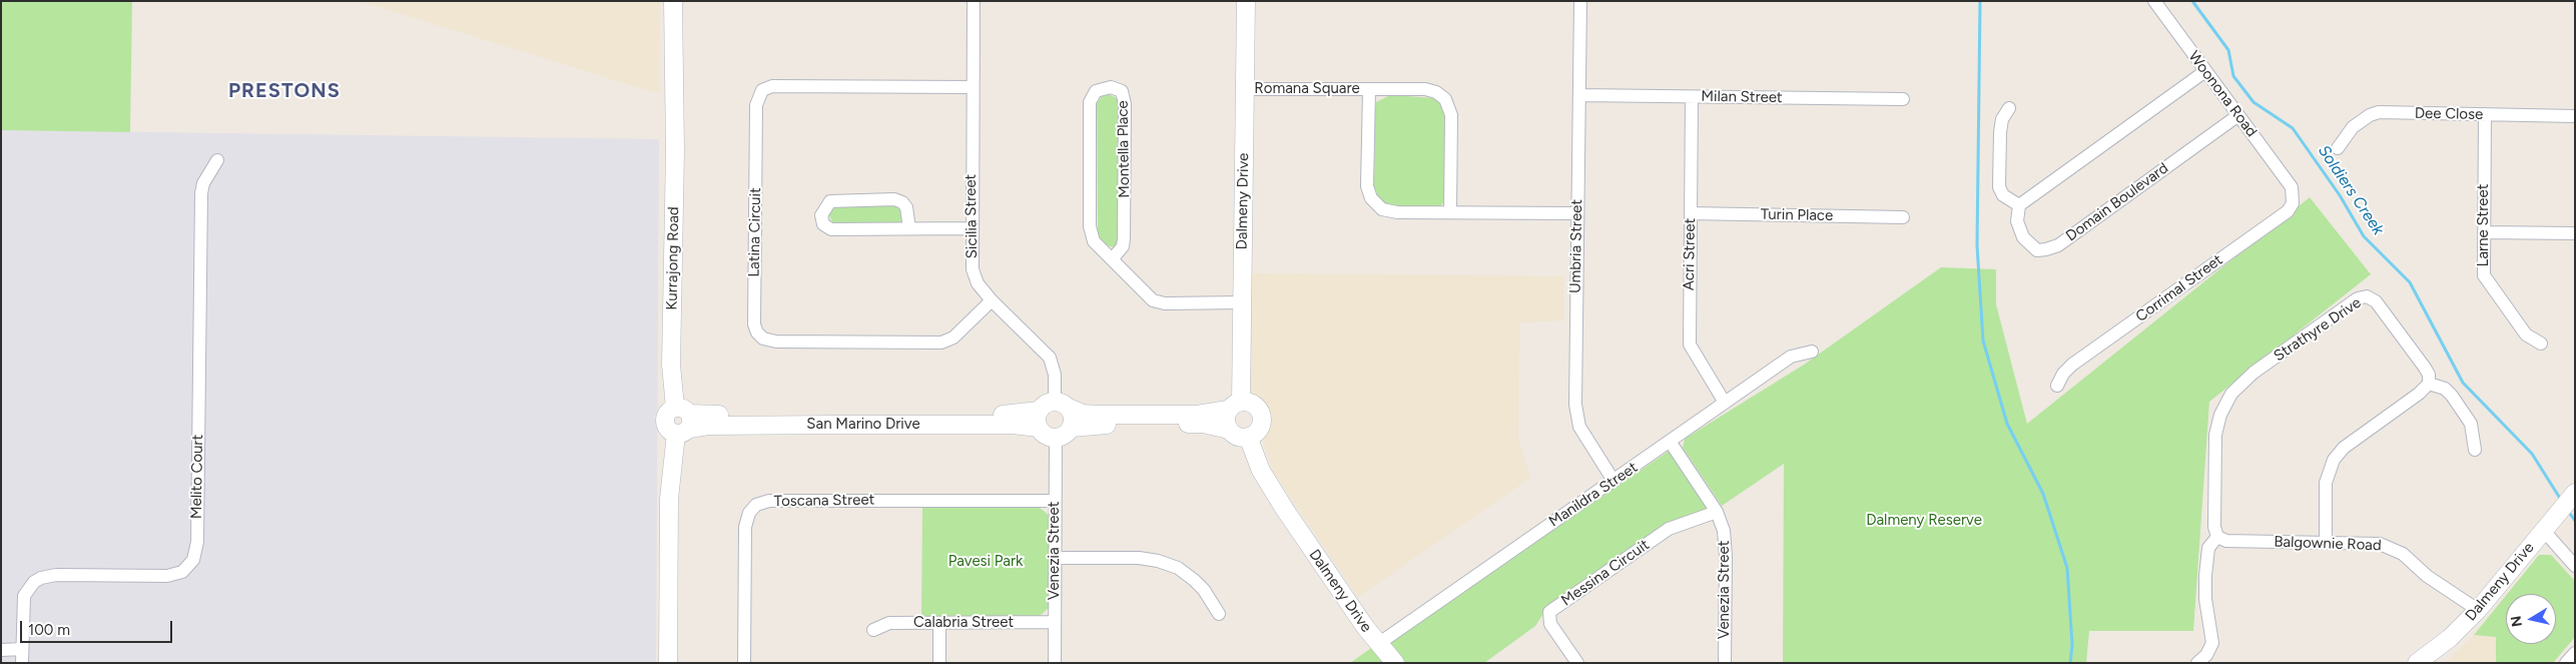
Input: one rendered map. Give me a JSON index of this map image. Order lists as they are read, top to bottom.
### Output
{
  "streets": {
    "street": [
      "Romana Square",
      "Woonona Road",
      "Milan Street",
      "Dee Close",
      "Montella Place",
      "Dalmeny Drive",
      "Domain Boulevard",
      "Turin Place",
      "Sicilia Street",
      "Larne Street",
      "Latina Circuit",
      "Umbria Street",
      "Acri Street",
      "Kurrajong Road",
      "Corrimal Street",
      "Strathyre Drive",
      "San Marino Drive",
      "Melito Court",
      "Manildra Street",
      "Toscana Street",
      "Balgownie Road",
      "Venezia Street",
      "Messina Circuit",
      "Calabria Street"
    ]
  },
  "crossings": [
    ["Romana Square", "Dalmeny Drive"],
    ["Romana Square", "Umbria Street"],
    ["Woonona Road", "Domain Boulevard"],
    ["Woonona Road", "Corrimal Street"],
    ["Milan Street", "Umbria Street"],
    ["Milan Street", "Acri Street"],
    ["Dee Close", "Larne Street"],
    ["Montella Place", "Dalmeny Drive"],
    ["Dalmeny Drive", "Manildra Street"],
    ["Dalmeny Drive", "Balgownie Road"],
    ["Turin Place", "Acri Street"],
    ["Sicilia Street", "Latina Circuit"],
    ["Sicilia Street", "San Marino Drive"],
    ["Sicilia Street", "Venezia Street"],
    ["Umbria Street", "Manildra Street"],
    ["Acri Street", "Manildra Street"],
    ["Kurrajong Road", "San Marino Drive"],
    ["Strathyre Drive", "Balgownie Road"],
    ["San Marino Drive", "Venezia Street"],
    ["Manildra Street", "Venezia Street"],
    ["Toscana Street", "Venezia Street"],
    ["Venezia Street", "Messina Circuit"],
    ["Venezia Street", "Calabria Street"]
  ],
  "districts": ["PRESTONS"],
  "water": ["Soldiers Creek"],
  "parks": ["Dalmeny Reserve", "Pavesi Park"],
  "scale_bar": "100 m",
  "north": "left"
}
